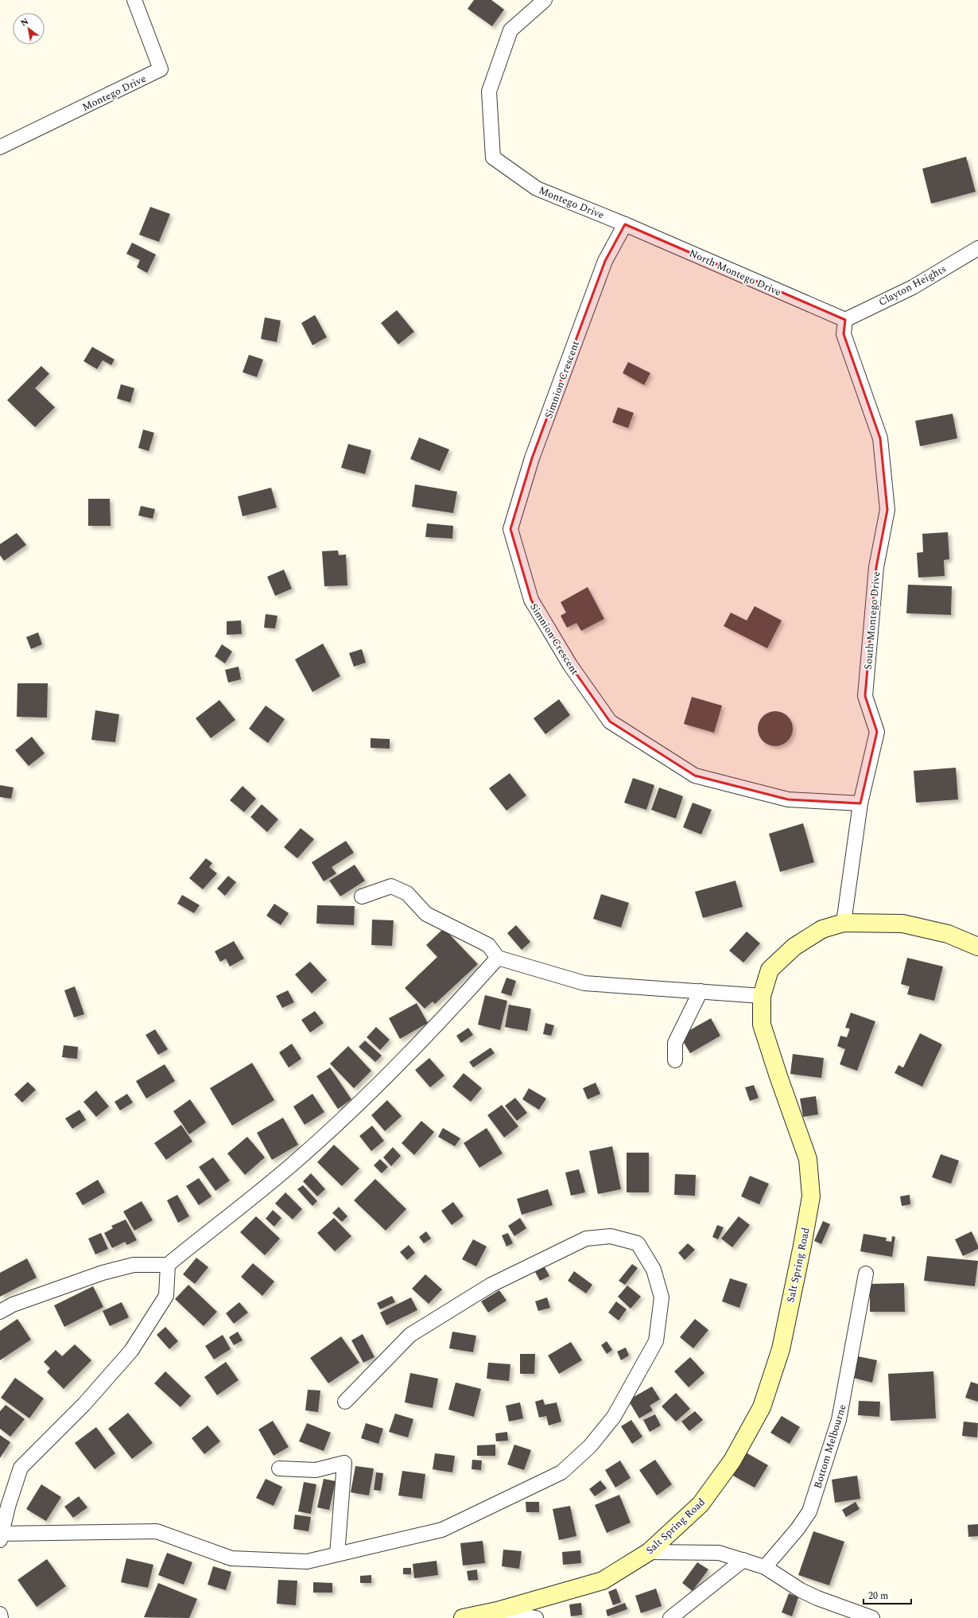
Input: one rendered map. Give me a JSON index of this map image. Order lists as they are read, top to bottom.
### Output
{
  "streets": {
    "street": [
      "Montego Drive",
      "North Montego Drive",
      "Clayton Heights",
      "Simnion Crescent",
      "South Montego Drive",
      "Salt Spring Road",
      "Bottom Melbourne"
    ]
  },
  "crossings": [
    ["Montego Drive", "North Montego Drive"],
    ["Montego Drive", "Simnion Crescent"],
    ["North Montego Drive", "Clayton Heights"],
    ["North Montego Drive", "Simnion Crescent"],
    ["North Montego Drive", "South Montego Drive"],
    ["Clayton Heights", "South Montego Drive"],
    ["Simnion Crescent", "South Montego Drive"],
    ["South Montego Drive", "Salt Spring Road"]
  ],
  "scale_bar": "20 m",
  "north": "top left"
}
